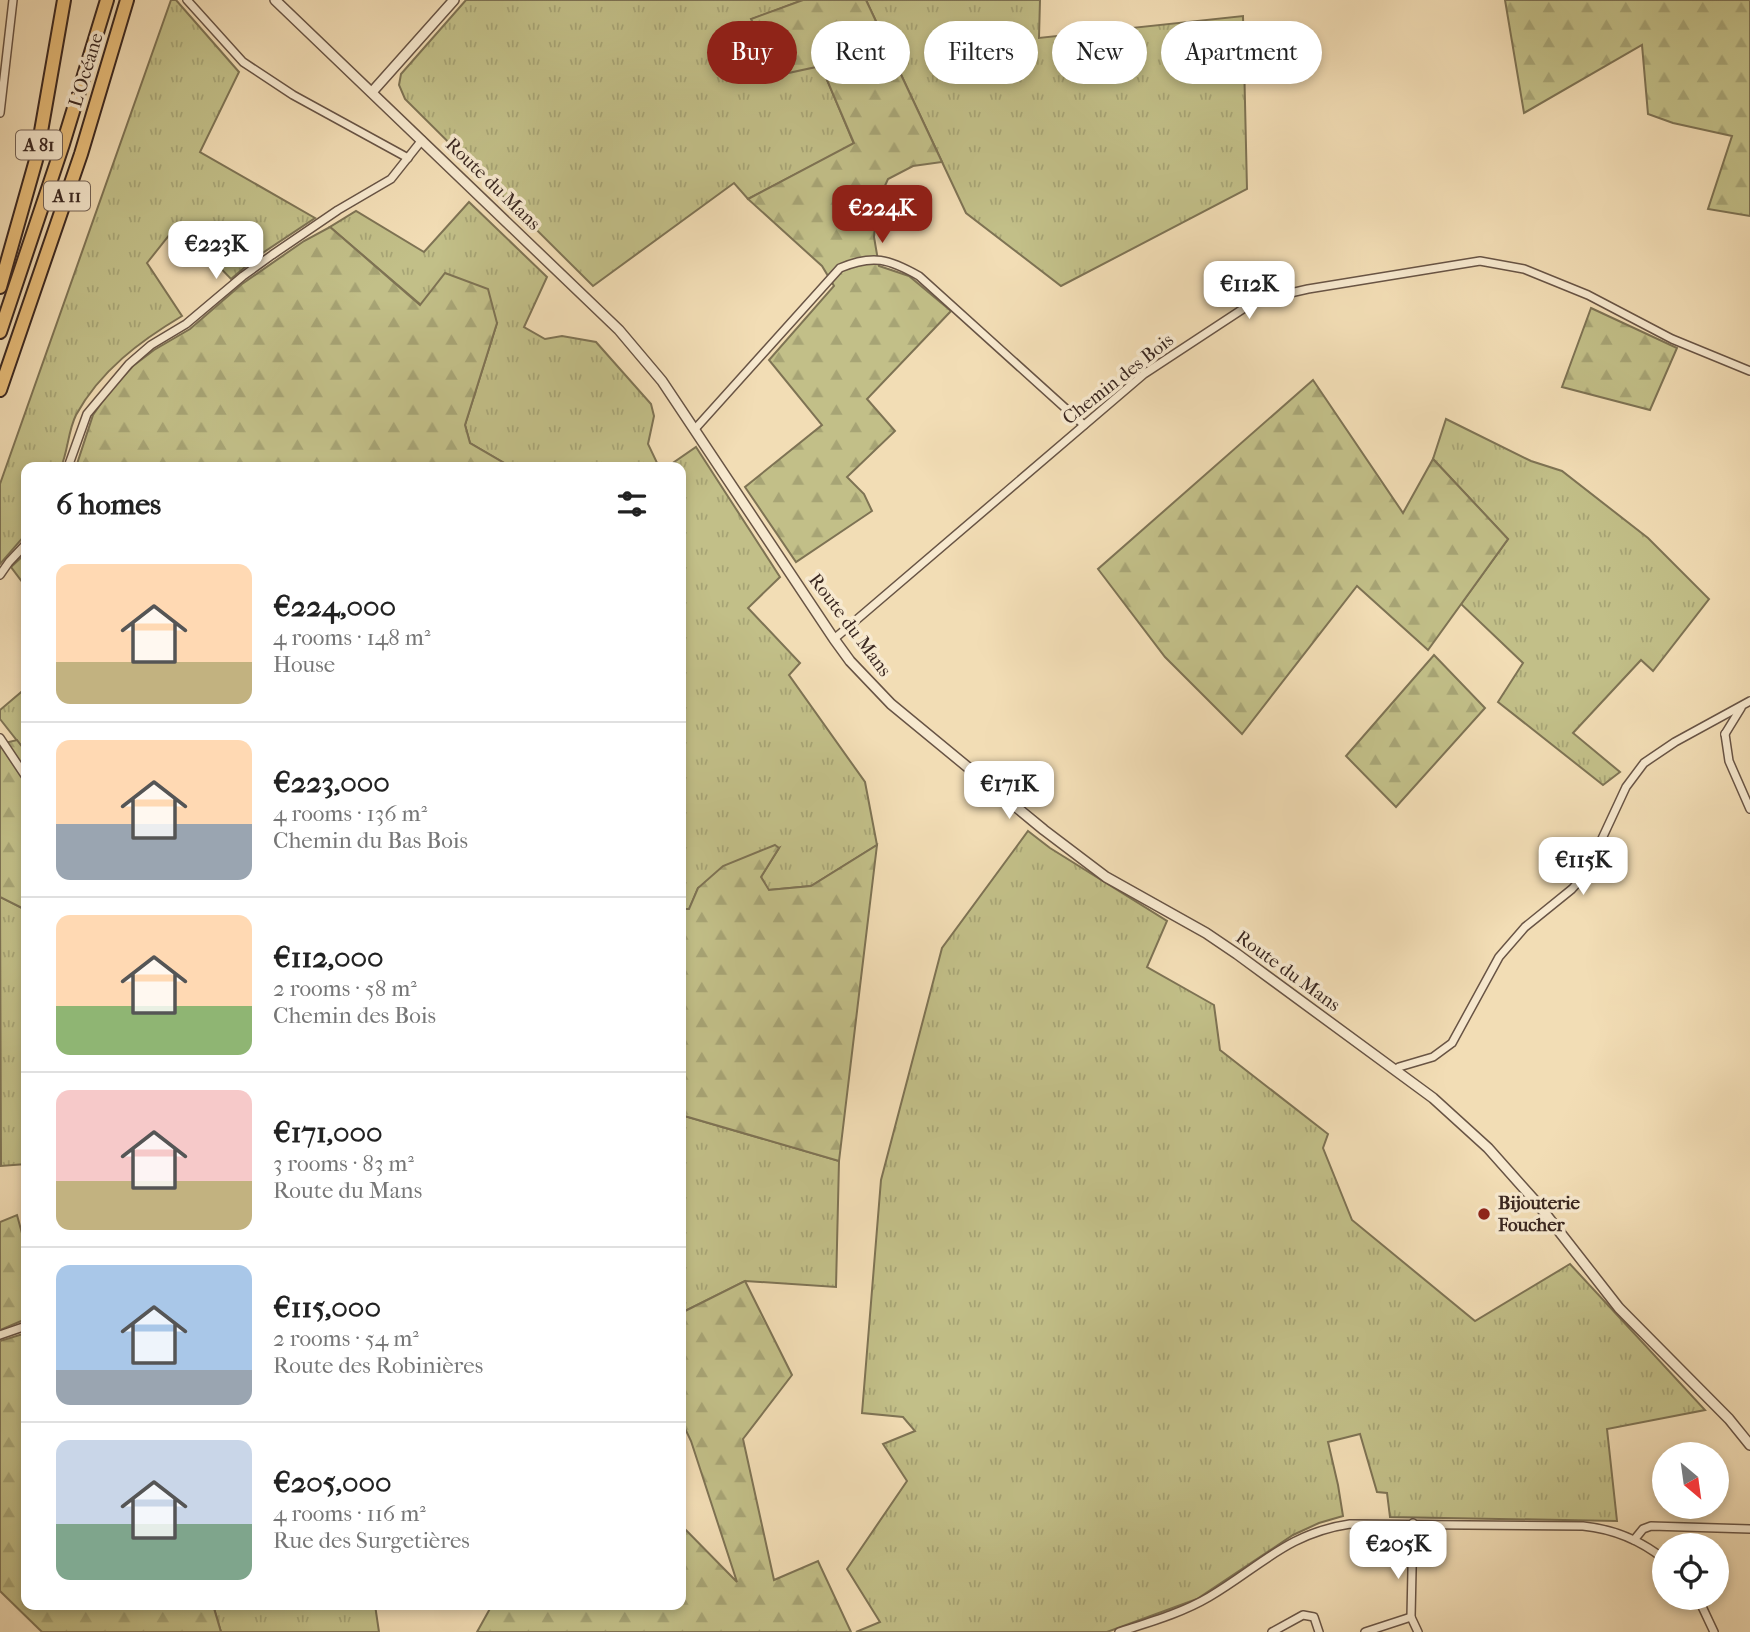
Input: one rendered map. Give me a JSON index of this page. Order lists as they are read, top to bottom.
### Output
{
  "streets": {
    "highway": ["L’Océane", "A 81", "A 11"],
    "street": ["Route du Mans", "Chemin des Bois"]
  },
  "crossings": [
    ["Route du Mans", "Chemin des Bois"]
  ],
  "places": ["Bijouterie Foucher"],
  "north": "bottom right",
  "page": {
    "chip": [
      "Buy",
      "Rent",
      "Filters",
      "New",
      "Apartment"
    ],
    "price": [
      "€224K",
      "€223K",
      "€112K",
      "€171K",
      "€115K",
      "€205K"
    ],
    "heading": "6 homes",
    "list": [
      {
        "name": "€224,000",
        "note": "4 rooms · 148 m² · House"
      },
      {
        "name": "€223,000",
        "note": "4 rooms · 136 m² · Chemin du Bas Bois"
      },
      {
        "name": "€112,000",
        "note": "2 rooms · 58 m² · Chemin des Bois"
      },
      {
        "name": "€171,000",
        "note": "3 rooms · 83 m² · Route du Mans"
      },
      {
        "name": "€115,000",
        "note": "2 rooms · 54 m² · Route des Robinières"
      },
      {
        "name": "€205,000",
        "note": "4 rooms · 116 m² · Rue des Surgetières"
      }
    ]
  }
}
